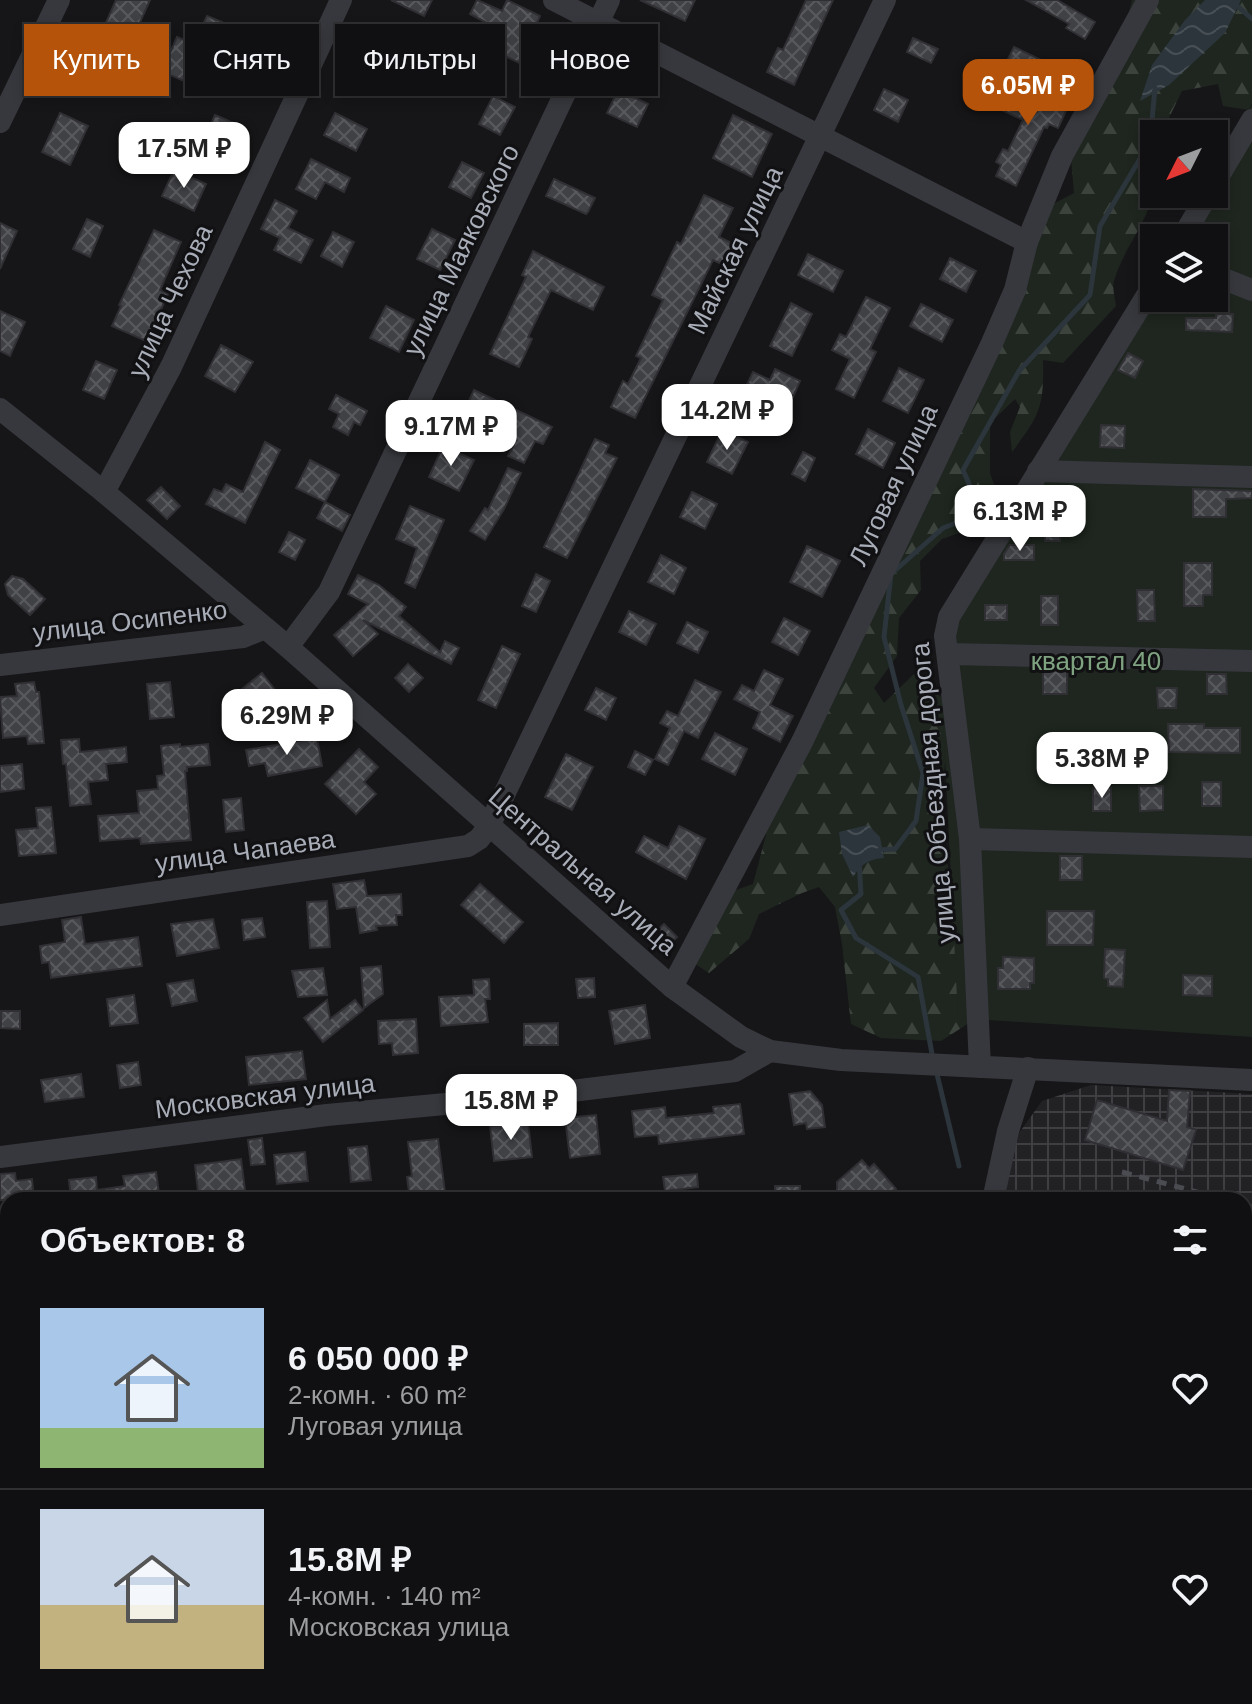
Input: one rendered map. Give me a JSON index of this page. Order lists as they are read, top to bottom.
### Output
{
  "streets": {
    "street": [
      "улица Маяковского",
      "Майская улица",
      "улица Чехова",
      "Луговая улица",
      "улица Осипенко",
      "улица Объездная дорога",
      "улица Чапаева",
      "Центральная улица",
      "Московская улица"
    ]
  },
  "crossings": [
    ["улица Маяковского", "Центральная улица"],
    ["Майская улица", "улица Чапаева"],
    ["Майская улица", "Центральная улица"],
    ["улица Чехова", "Центральная улица"],
    ["Луговая улица", "Центральная улица"],
    ["улица Осипенко", "Центральная улица"],
    ["улица Объездная дорога", "Центральная улица"],
    ["улица Чапаева", "Центральная улица"],
    ["Центральная улица", "Московская улица"]
  ],
  "parks": ["квартал 40"],
  "north": "bottom left",
  "page": {
    "chip": [
      "Купить",
      "Снять",
      "Фильтры",
      "Новое"
    ],
    "price": [
      "6.05M ₽",
      "17.5M ₽",
      "14.2M ₽",
      "9.17M ₽",
      "6.13M ₽",
      "6.29M ₽",
      "5.38M ₽",
      "15.8M ₽"
    ],
    "heading": "Объектов: 8",
    "list": [
      {
        "name": "6 050 000 ₽",
        "note": "2-комн. · 60 m² · Луговая улица"
      },
      {
        "name": "15.8M ₽",
        "note": "4-комн. · 140 m² · Московская улица"
      }
    ]
  }
}
